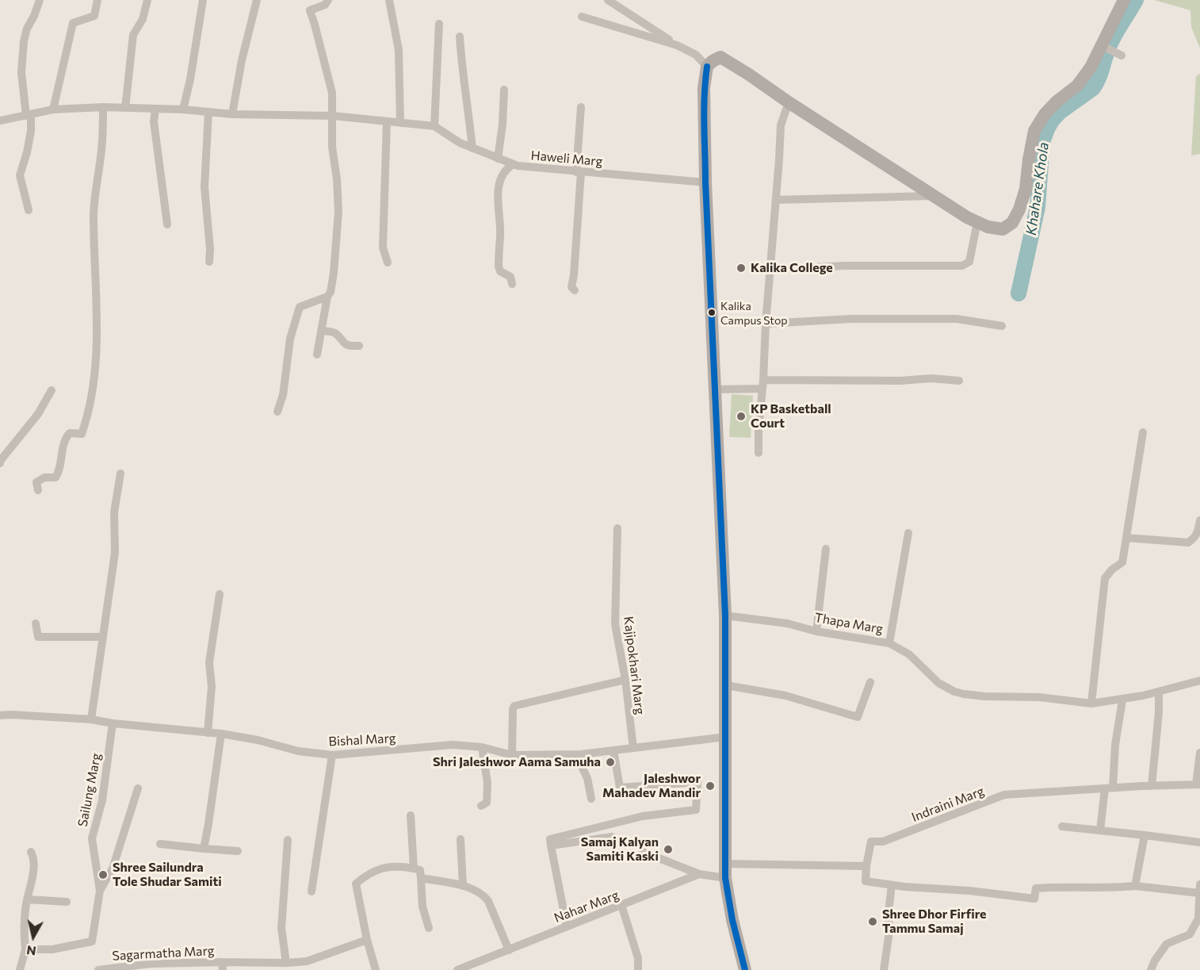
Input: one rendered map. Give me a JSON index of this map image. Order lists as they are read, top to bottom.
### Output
{
  "streets": {
    "street": [
      "Haweli Marg",
      "Thapa Marg",
      "Kajipokhari Marg",
      "Bishal Marg",
      "Sailung Marg",
      "Indraini Marg",
      "Nahar Marg",
      "Sagarmatha Marg"
    ]
  },
  "crossings": [
    ["Kajipokhari Marg", "Bishal Marg"],
    ["Bishal Marg", "Sailung Marg"]
  ],
  "water": ["Khahare Khola"],
  "places": [
    "Kalika College",
    "Kalika Campus Stop",
    "KP Basketball Court",
    "Shri Jaleshwor Aama Samuha",
    "Jaleshwor Mahadev Mandir",
    "Samaj Kalyan Samiti Kaski",
    "Shree Sailundra Tole Shudar Samiti",
    "Shree Dhor Firfire Tammu Samaj"
  ],
  "north": "bottom"
}
